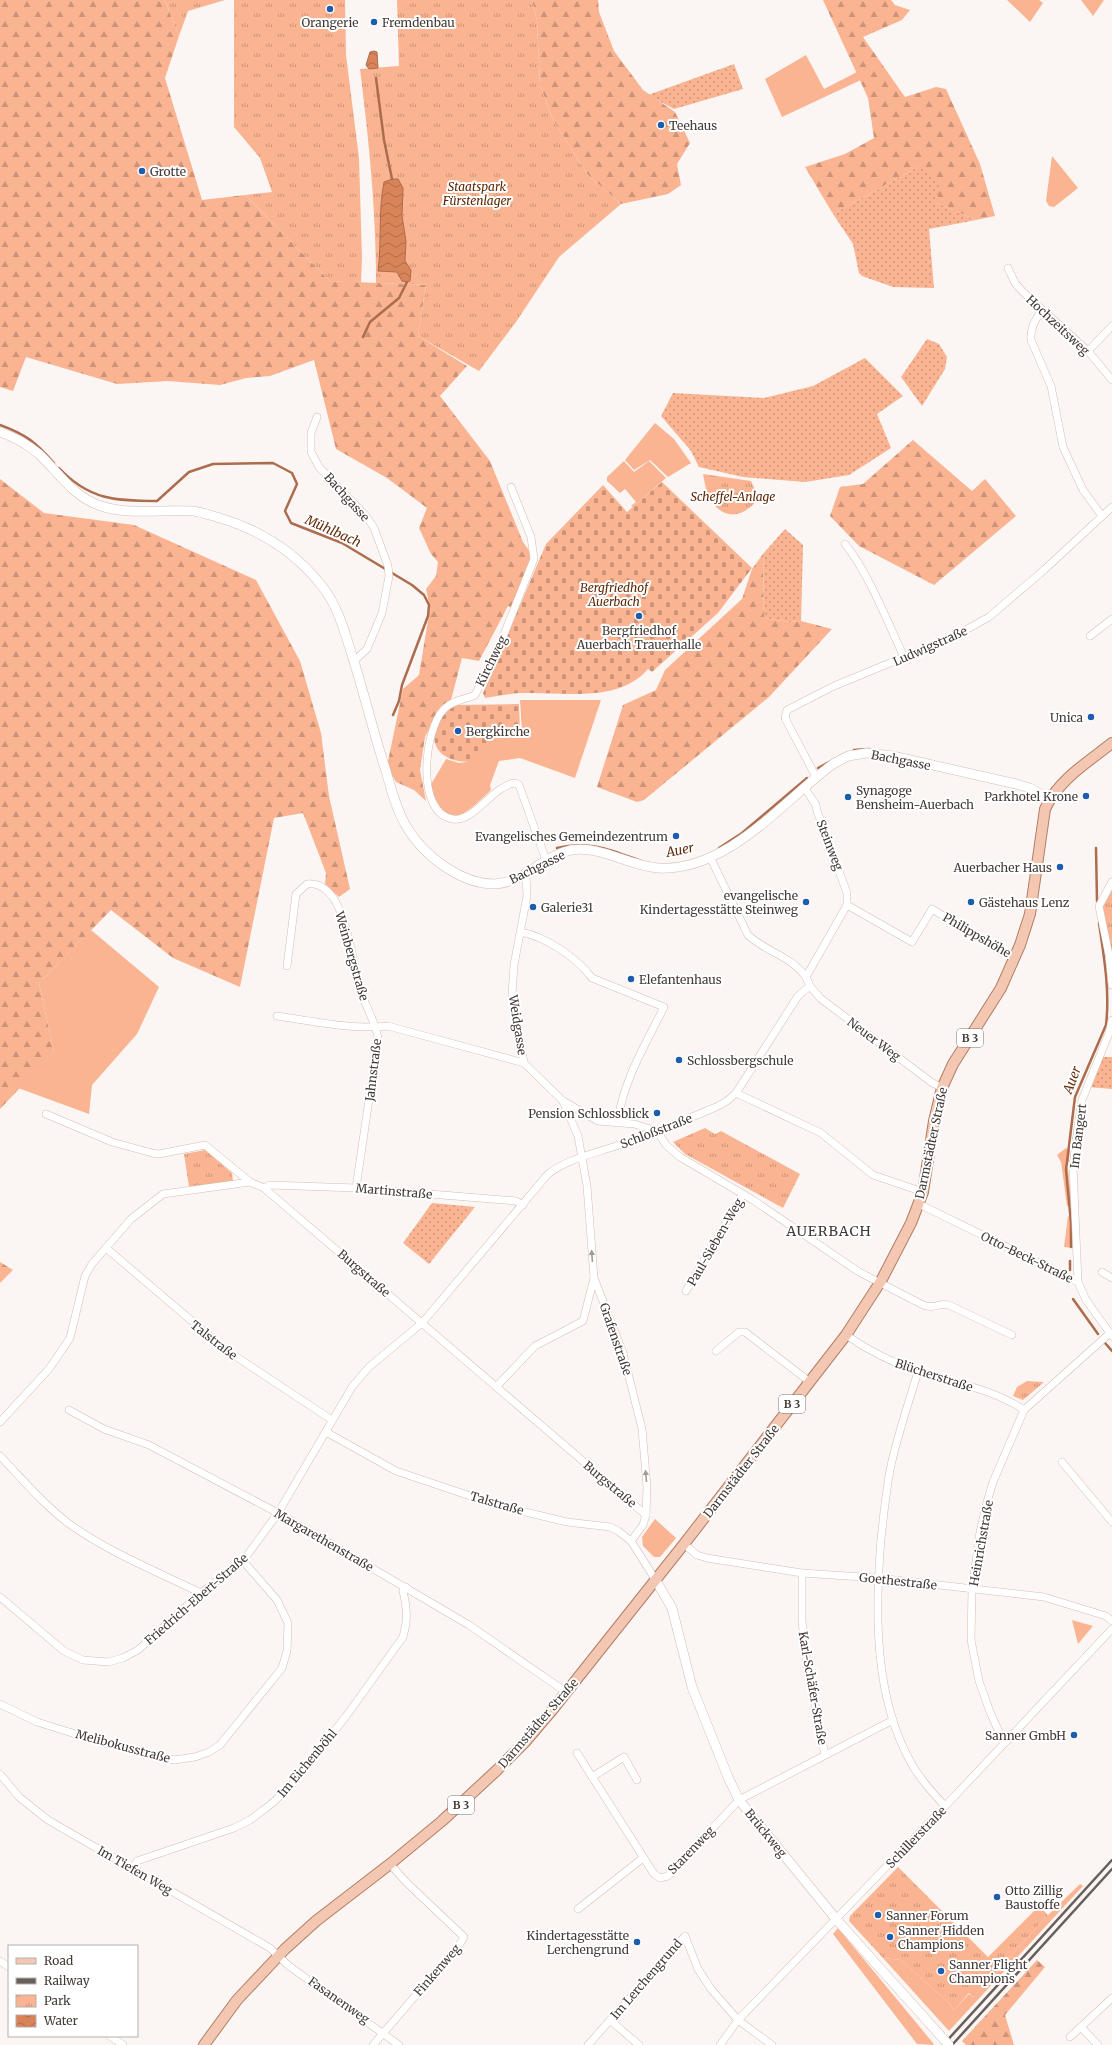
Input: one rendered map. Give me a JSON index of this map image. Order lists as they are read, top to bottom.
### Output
{
  "streets": {
    "main road": [
      "Bachgasse",
      "B 3",
      "Darmstädter Straße",
      "Brückweg"
    ],
    "street": [
      "Hochzeitsweg",
      "Ludwigstraße",
      "Kirchweg",
      "Steinweg",
      "Philippshöhe",
      "Weinbergstraße",
      "Weidgasse",
      "Neuer Weg",
      "Jahnstraße",
      "Schloßstraße",
      "Im Bangert",
      "Martinstraße",
      "Paul-Sieben-Weg",
      "Otto-Beck-Straße",
      "Burgstraße",
      "Grafenstraße",
      "Talstraße",
      "Blücherstraße",
      "Margarethenstraße",
      "Heinrichstraße",
      "Goethestraße",
      "Friedrich-Ebert-Straße",
      "Karl-Schäfer-Straße",
      "Melibokusstraße",
      "Im Eichenböhl",
      "Schillerstraße",
      "Starenweg",
      "Im Tiefen Weg",
      "Finkenweg",
      "Im Lerchengrund",
      "Fasanenweg"
    ]
  },
  "crossings": [
    ["Bachgasse", "Ludwigstraße"],
    ["Bachgasse", "Kirchweg"],
    ["Bachgasse", "Steinweg"],
    ["Bachgasse", "Weidgasse"],
    ["Bachgasse", "Darmstädter Straße"],
    ["Steinweg", "Philippshöhe"],
    ["Philippshöhe", "Darmstädter Straße"],
    ["Weinbergstraße", "Jahnstraße"],
    ["Weidgasse", "Schloßstraße"],
    ["Weidgasse", "Grafenstraße"],
    ["Neuer Weg", "Schloßstraße"],
    ["Neuer Weg", "Darmstädter Straße"],
    ["Jahnstraße", "Martinstraße"],
    ["Schloßstraße", "Martinstraße"],
    ["Schloßstraße", "Burgstraße"],
    ["Schloßstraße", "Grafenstraße"],
    ["Schloßstraße", "Friedrich-Ebert-Straße"],
    ["Im Bangert", "Otto-Beck-Straße"],
    ["Darmstädter Straße", "Otto-Beck-Straße"],
    ["Darmstädter Straße", "Talstraße"],
    ["Darmstädter Straße", "Blücherstraße"],
    ["Darmstädter Straße", "Margarethenstraße"],
    ["Darmstädter Straße", "Goethestraße"],
    ["Darmstädter Straße", "Brückweg"],
    ["Darmstädter Straße", "Im Tiefen Weg"],
    ["Darmstädter Straße", "Finkenweg"],
    ["Darmstädter Straße", "Fasanenweg"],
    ["Martinstraße", "Burgstraße"],
    ["Otto-Beck-Straße", "Heinrichstraße"],
    ["Burgstraße", "Grafenstraße"],
    ["Burgstraße", "Friedrich-Ebert-Straße"],
    ["Grafenstraße", "Talstraße"],
    ["Talstraße", "Friedrich-Ebert-Straße"],
    ["Talstraße", "Brückweg"],
    ["Blücherstraße", "Heinrichstraße"],
    ["Margarethenstraße", "Friedrich-Ebert-Straße"],
    ["Margarethenstraße", "Im Eichenböhl"],
    ["Heinrichstraße", "Goethestraße"],
    ["Heinrichstraße", "Schillerstraße"],
    ["Goethestraße", "Karl-Schäfer-Straße"],
    ["Friedrich-Ebert-Straße", "Melibokusstraße"],
    ["Im Eichenböhl", "Im Tiefen Weg"],
    ["Brückweg", "Schillerstraße"],
    ["Brückweg", "Starenweg"],
    ["Schillerstraße", "Im Lerchengrund"],
    ["Im Tiefen Weg", "Fasanenweg"],
    ["Finkenweg", "Fasanenweg"]
  ],
  "one_way": ["Grafenstraße"],
  "districts": ["AUERBACH"],
  "water": ["Mühlbach", "Auer"],
  "parks": ["Staatspark Fürstenlager", "Scheffel-Anlage", "Bergfriedhof Auerbach"],
  "places": [
    "Orangerie",
    "Fremdenbau",
    "Teehaus",
    "Grotte",
    "Bergfriedhof Auerbach Trauerhalle",
    "Unica",
    "Bergkirche",
    "Parkhotel Krone",
    "Synagoge Bensheim-Auerbach",
    "Evangelisches Gemeindezentrum",
    "Auerbacher Haus",
    "evangelische Kindertagesstätte Steinweg",
    "Gästehaus Lenz",
    "Galerie31",
    "Elefantenhaus",
    "Schlossbergschule",
    "Pension Schlossblick",
    "Sanner GmbH",
    "Otto Zillig Baustoffe",
    "Sanner Forum",
    "Sanner Hidden Champions",
    "Kindertagesstätte Lerchengrund",
    "Sanner Flight Champions"
  ],
  "legend": [
    "Road",
    "Railway",
    "Park",
    "Water"
  ]
}
